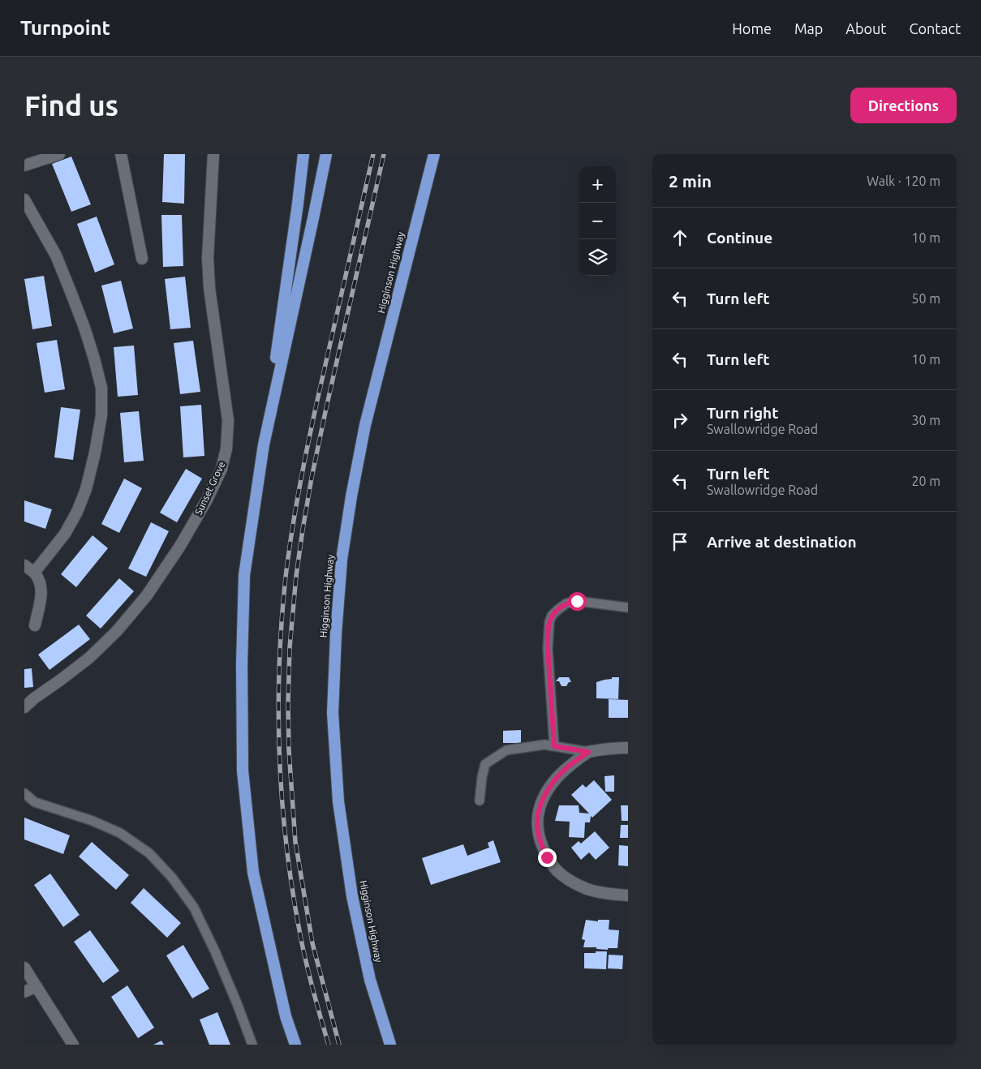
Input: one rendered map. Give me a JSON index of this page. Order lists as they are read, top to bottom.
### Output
{
  "streets": {
    "highway": ["Higginson Highway"],
    "street": ["Sunset Grove"]
  },
  "page": {
    "header": "Turnpoint",
    "nav": [
      "Home",
      "Map",
      "About",
      "Contact"
    ],
    "buttons": "Directions",
    "title": "Find us",
    "heading": ["2 min", "Walk · 120 m"],
    "map_buttons": ["+", "−"],
    "list": [
      ["Continue", "10 m"],
      ["Turn left", "50 m"],
      ["Turn left", "10 m"],
      ["Turn right", "Swallowridge Road", "30 m"],
      ["Turn left", "Swallowridge Road", "20 m"],
      "Arrive at destination"
    ]
  }
}
